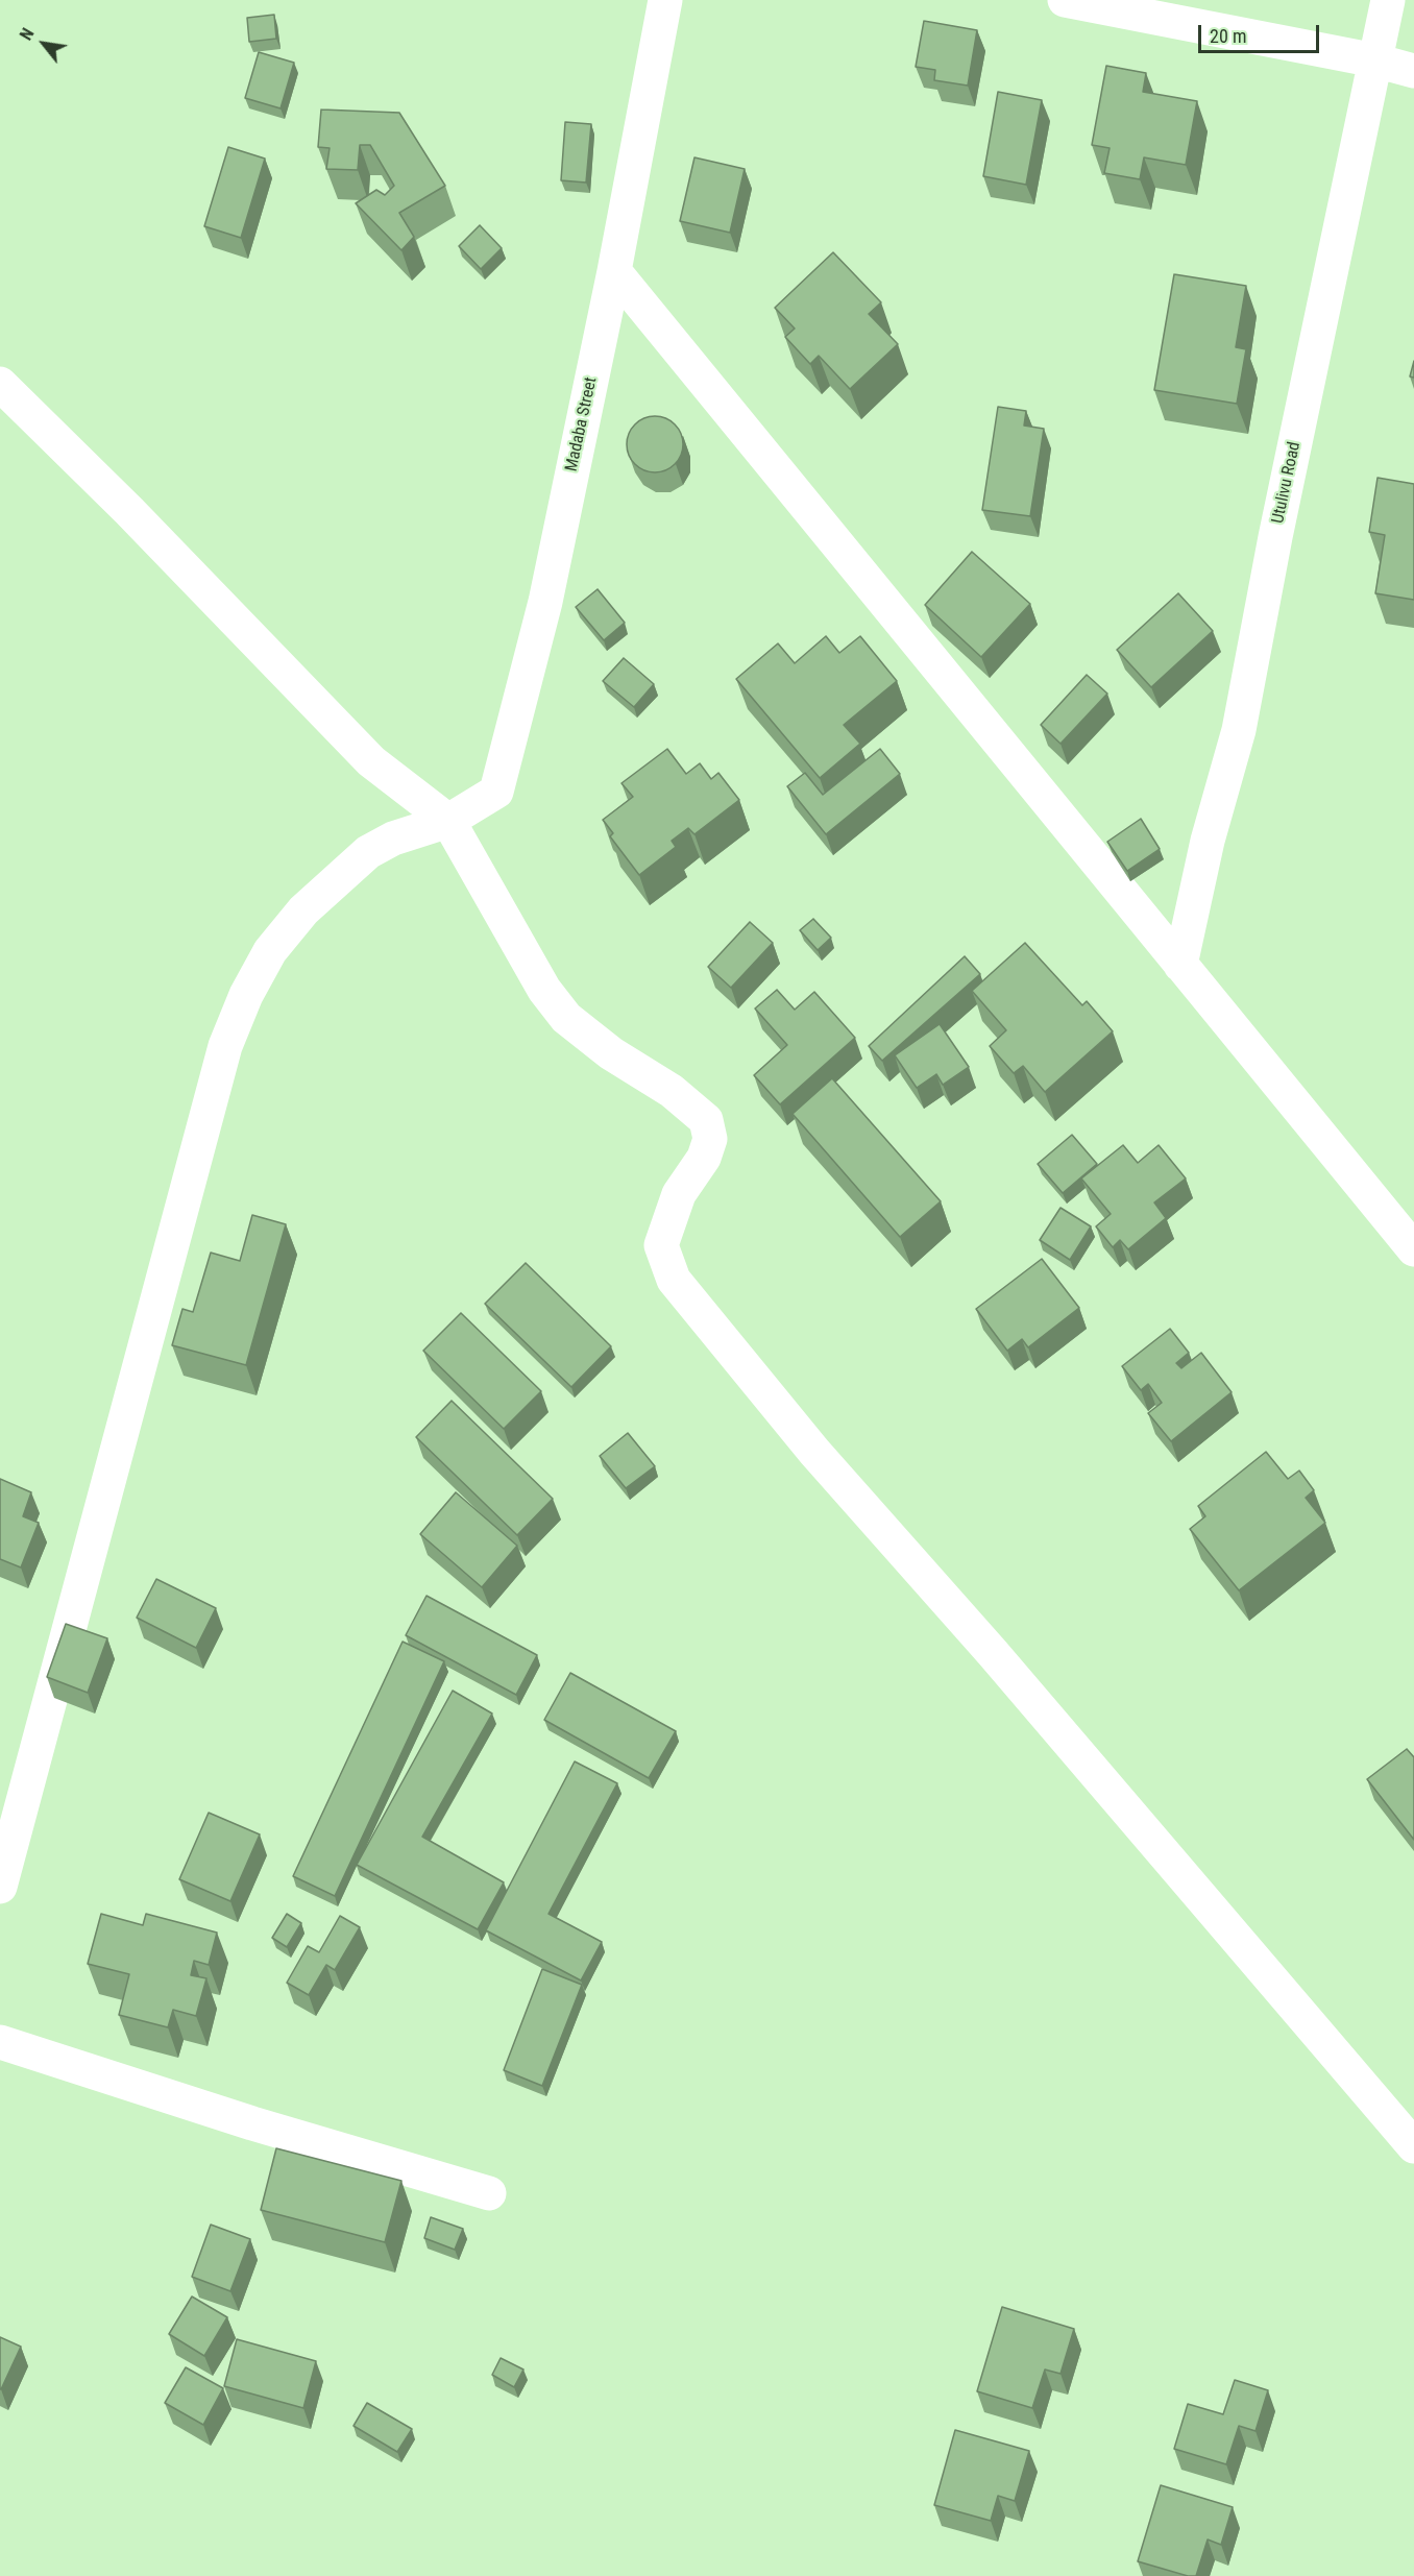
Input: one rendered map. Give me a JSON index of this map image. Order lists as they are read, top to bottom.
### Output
{
  "streets": {
    "street": ["Madaba Street", "Utulivu Road"]
  },
  "scale_bar": "20 m",
  "north": "top left"
}
